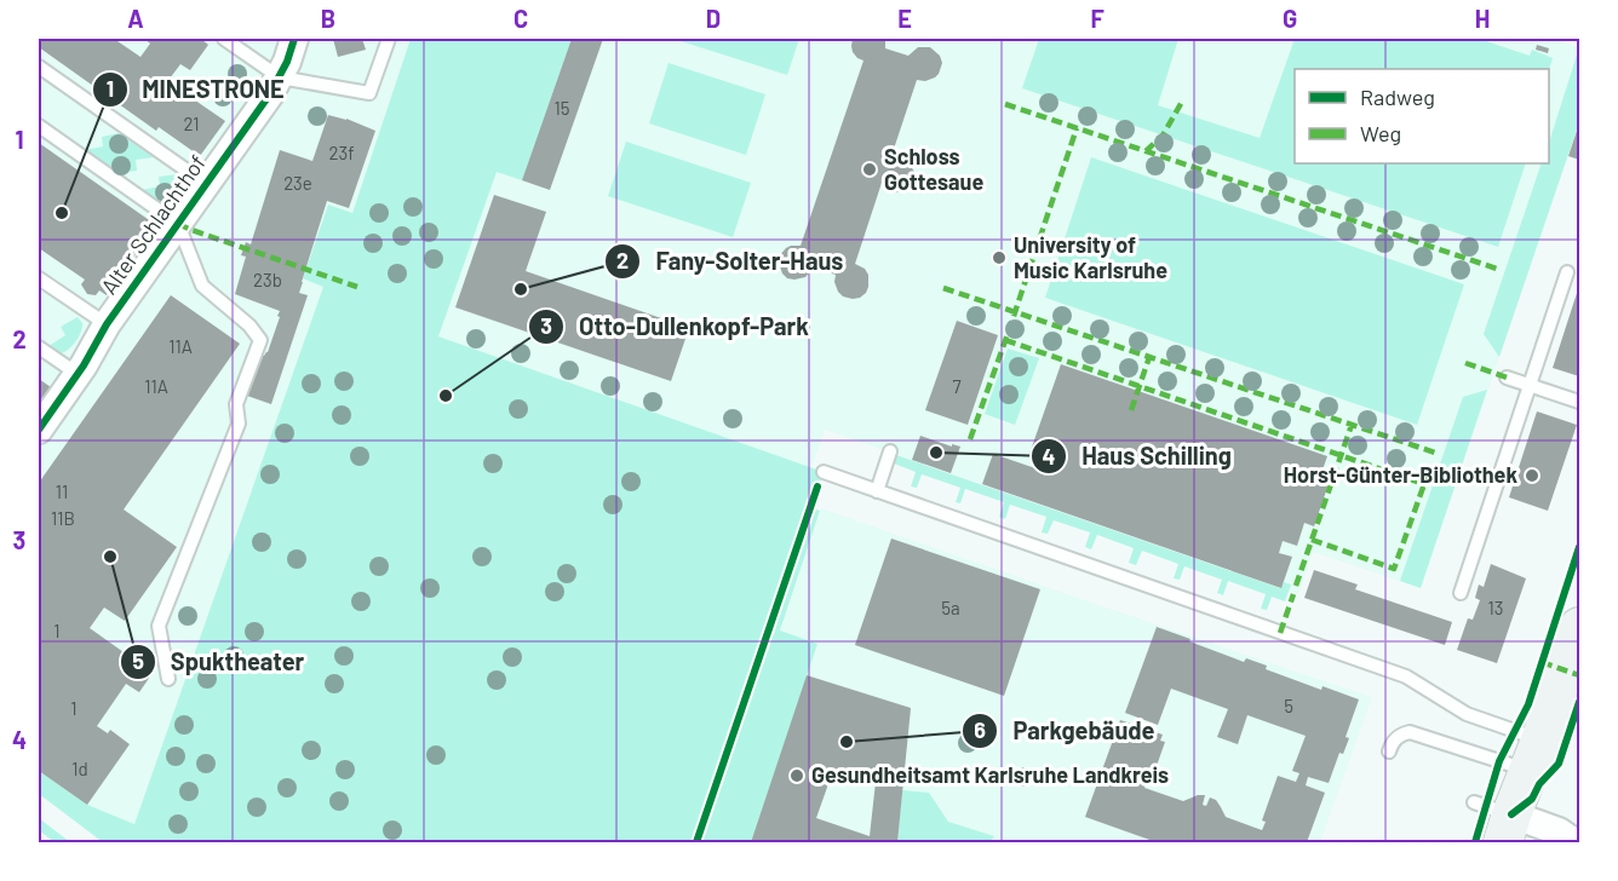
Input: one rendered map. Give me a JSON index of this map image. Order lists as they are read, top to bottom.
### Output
{
  "streets": {
    "street": ["Alter Schlachthof"]
  },
  "places": [
    "Schloss Gottesaue",
    "MINESTRONE",
    "University of Music Karlsruhe",
    "Fany-Solter-Haus",
    "Otto-Dullenkopf-Park",
    "Haus Schilling",
    "Horst-Günter-Bibliothek",
    "Spuktheater",
    "Parkgebäude",
    "Gesundheitsamt Karlsruhe Landkreis"
  ],
  "house_numbers": [
    "15",
    "21",
    "23f",
    "23e",
    "23b",
    "11A",
    "11A",
    "7",
    "11",
    "11B",
    "5a",
    "13",
    "1",
    "5",
    "1",
    "1d"
  ],
  "legend": ["Radweg", "Weg"],
  "grid": {
    "columns": [
      "A",
      "B",
      "C",
      "D",
      "E",
      "F",
      "G",
      "H"
    ],
    "rows": [
      "1",
      "2",
      "3",
      "4"
    ]
  }
}
